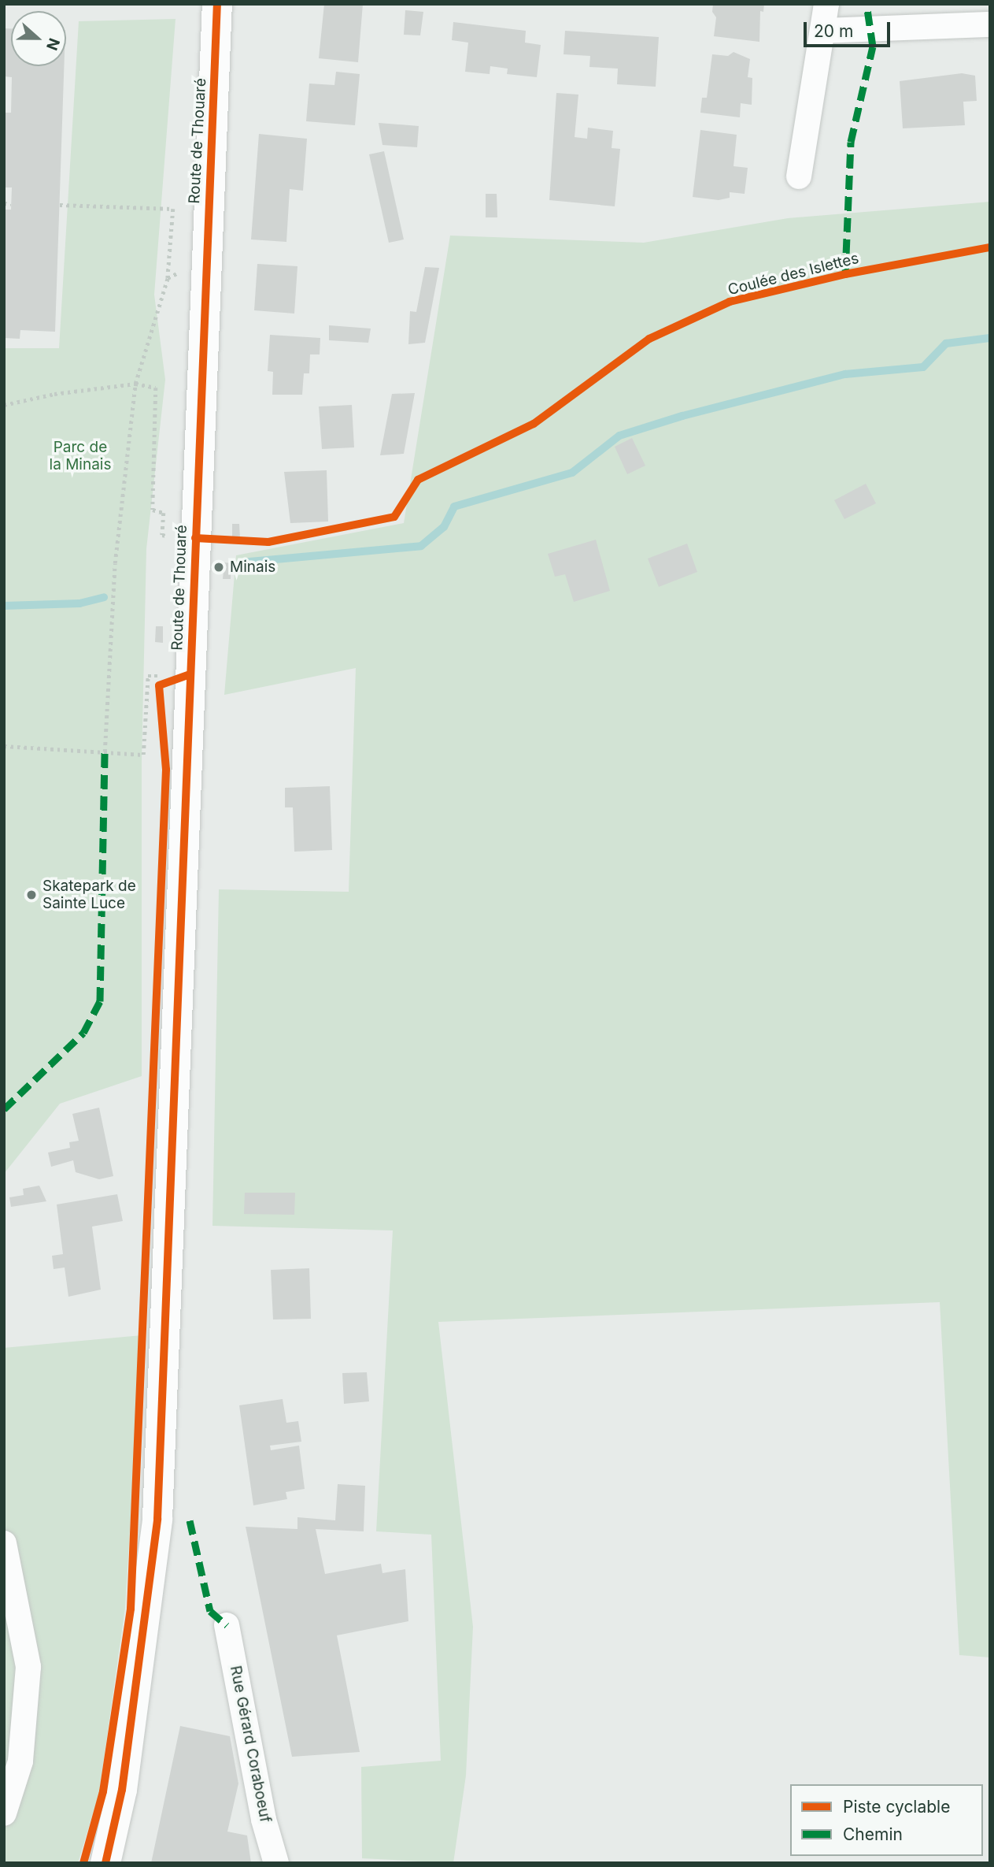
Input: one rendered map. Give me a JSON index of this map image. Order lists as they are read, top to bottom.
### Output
{
  "streets": {
    "street": ["Route de Thouaré", "Rue Gérard Coraboeuf"],
    "cycle path": ["Coulée des Islettes"]
  },
  "parks": ["Parc de la Minais"],
  "places": ["Minais", "Skatepark de Sainte Luce"],
  "legend": ["Piste cyclable", "Chemin"],
  "scale_bar": "20 m",
  "north": "right"
}
